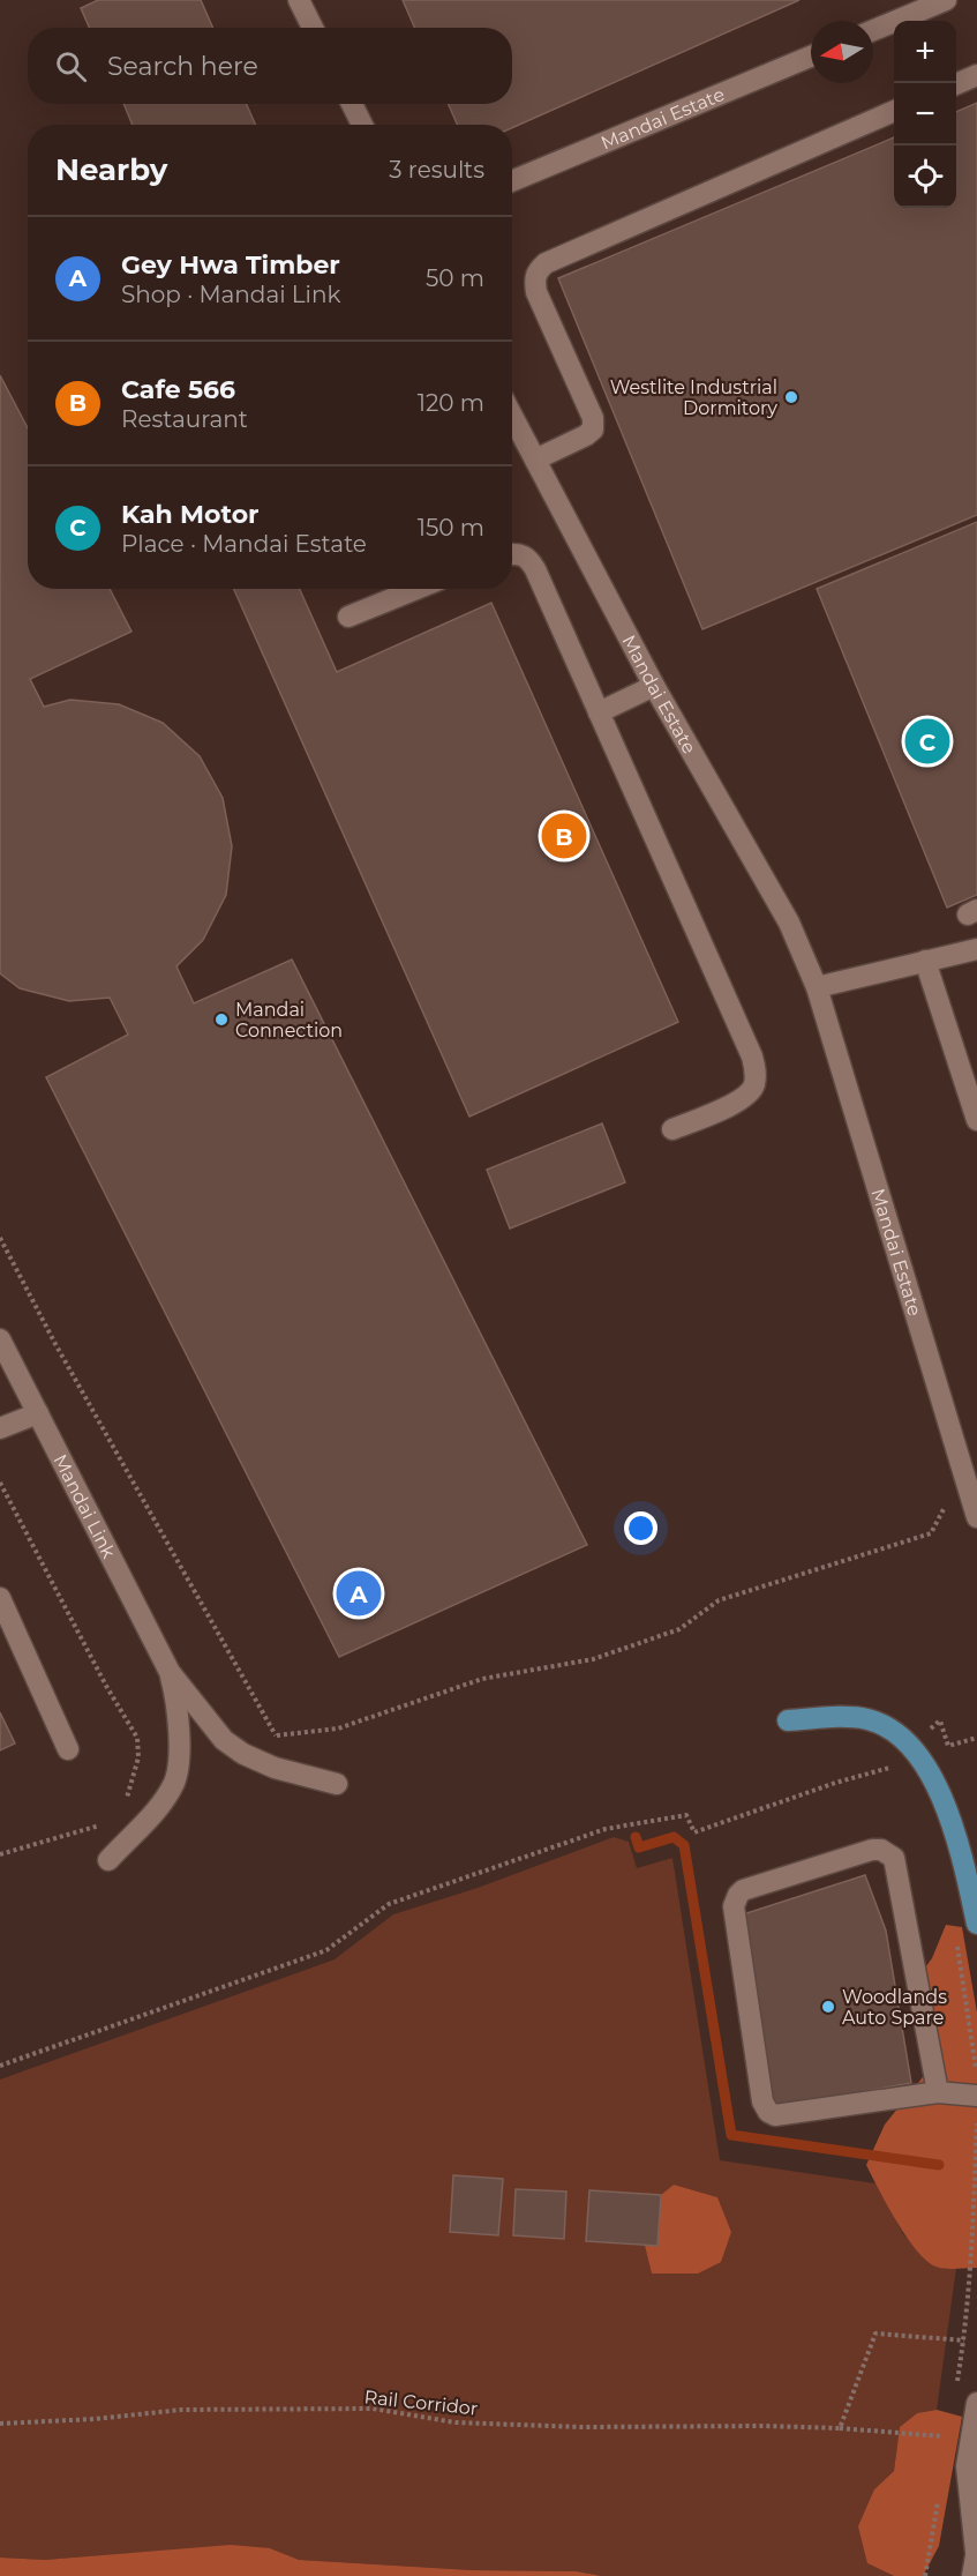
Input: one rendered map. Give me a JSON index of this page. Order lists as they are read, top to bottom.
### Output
{
  "streets": {
    "street": ["Mandai Estate", "Mandai Link"],
    "path": ["Rail Corridor"]
  },
  "places": ["Westlite Industrial Dormitory", "Mandai Connection", "Woodlands Auto Spare"],
  "north": "left",
  "page": {
    "map_buttons": ["+", "−"],
    "search": "Search here",
    "heading": ["Nearby", "3 results"],
    "list": [
      {
        "mark": "A",
        "name": "Gey Hwa Timber",
        "note": "Shop · Mandai Link",
        "value": "50 m"
      },
      {
        "mark": "B",
        "name": "Cafe 566",
        "note": "Restaurant",
        "value": "120 m"
      },
      {
        "mark": "C",
        "name": "Kah Motor",
        "note": "Place · Mandai Estate",
        "value": "150 m"
      }
    ],
    "pins": ["C", "B", "A"]
  }
}
